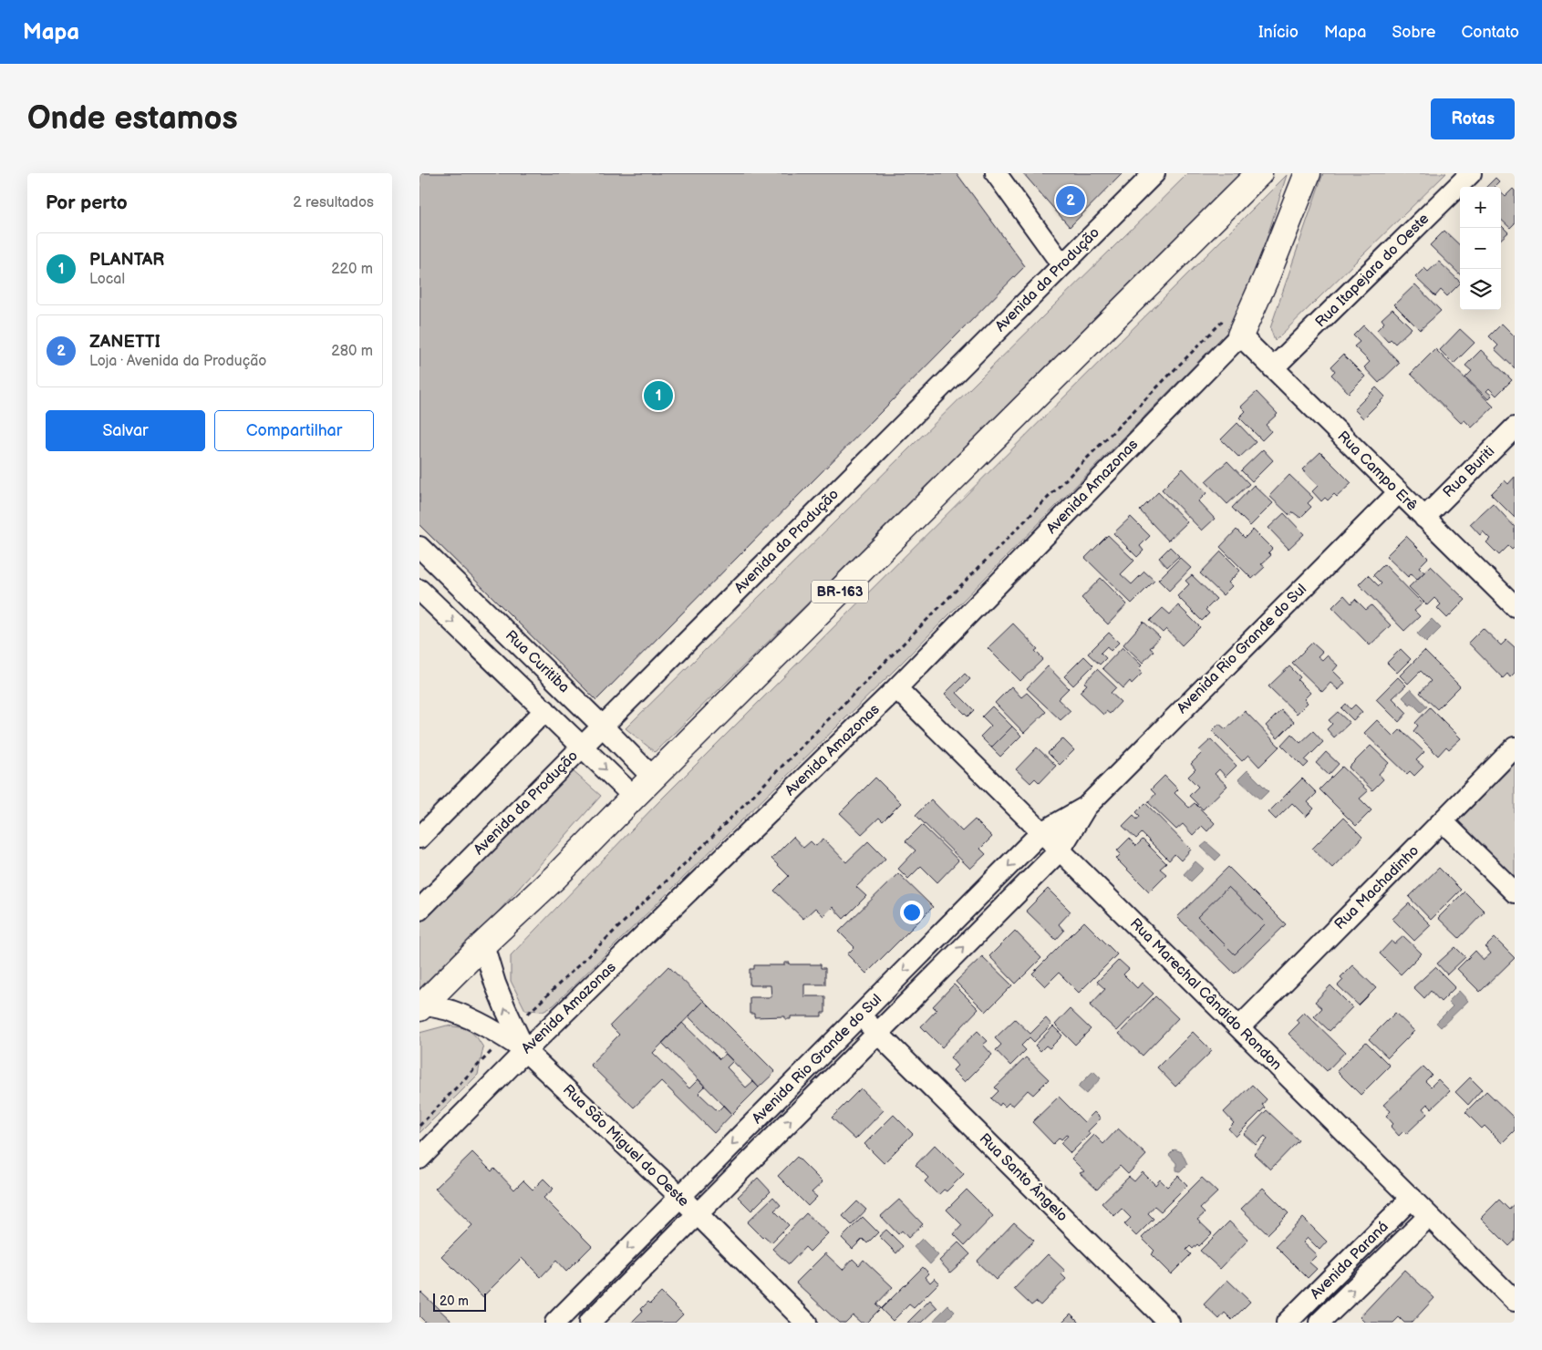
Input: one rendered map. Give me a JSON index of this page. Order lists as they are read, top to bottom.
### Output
{
  "streets": {
    "highway": ["BR-163"],
    "street": [
      "Rua Itapejara do Oeste",
      "Avenida da Produção",
      "Rua Campo Erê",
      "Rua Buriti",
      "Avenida Amazonas",
      "Avenida Rio Grande do Sul",
      "Rua Curitiba",
      "Rua Machadinho",
      "Rua Marechal Cândido Rondon",
      "Rua São Miguel do Oeste",
      "Rua Santo Ângelo",
      "Avenida Paraná"
    ]
  },
  "crossings": [
    ["Rua Itapejara do Oeste", "Rua Campo Erê"],
    ["Avenida da Produção", "Rua Curitiba"],
    ["Rua Campo Erê", "Rua Buriti"],
    ["Rua Campo Erê", "Avenida Amazonas"],
    ["Rua Campo Erê", "Avenida Rio Grande do Sul"],
    ["Avenida Amazonas", "Rua Marechal Cândido Rondon"],
    ["Avenida Amazonas", "Rua São Miguel do Oeste"],
    ["BR-163", "Rua Curitiba"],
    ["BR-163", "Rua São Miguel do Oeste"],
    ["Avenida Rio Grande do Sul", "Rua Marechal Cândido Rondon"],
    ["Avenida Rio Grande do Sul", "Rua São Miguel do Oeste"],
    ["Avenida Rio Grande do Sul", "Rua Santo Ângelo"],
    ["Rua Machadinho", "Rua Marechal Cândido Rondon"],
    ["Rua Marechal Cândido Rondon", "Avenida Paraná"]
  ],
  "scale_bar": "20 m",
  "page": {
    "header": "Mapa",
    "nav": [
      "Início",
      "Mapa",
      "Sobre",
      "Contato"
    ],
    "buttons": [
      "Rotas",
      ["Salvar", "Compartilhar"]
    ],
    "title": "Onde estamos",
    "heading": ["Por perto", "2 resultados"],
    "pins": ["2", "1"],
    "map_buttons": ["+", "−"],
    "list": [
      {
        "mark": "1",
        "name": "PLANTAR",
        "note": "Local",
        "value": "220 m"
      },
      {
        "mark": "2",
        "name": "ZANETTI",
        "note": "Loja · Avenida da Produção",
        "value": "280 m"
      }
    ],
    "scale": "20 m"
  }
}
